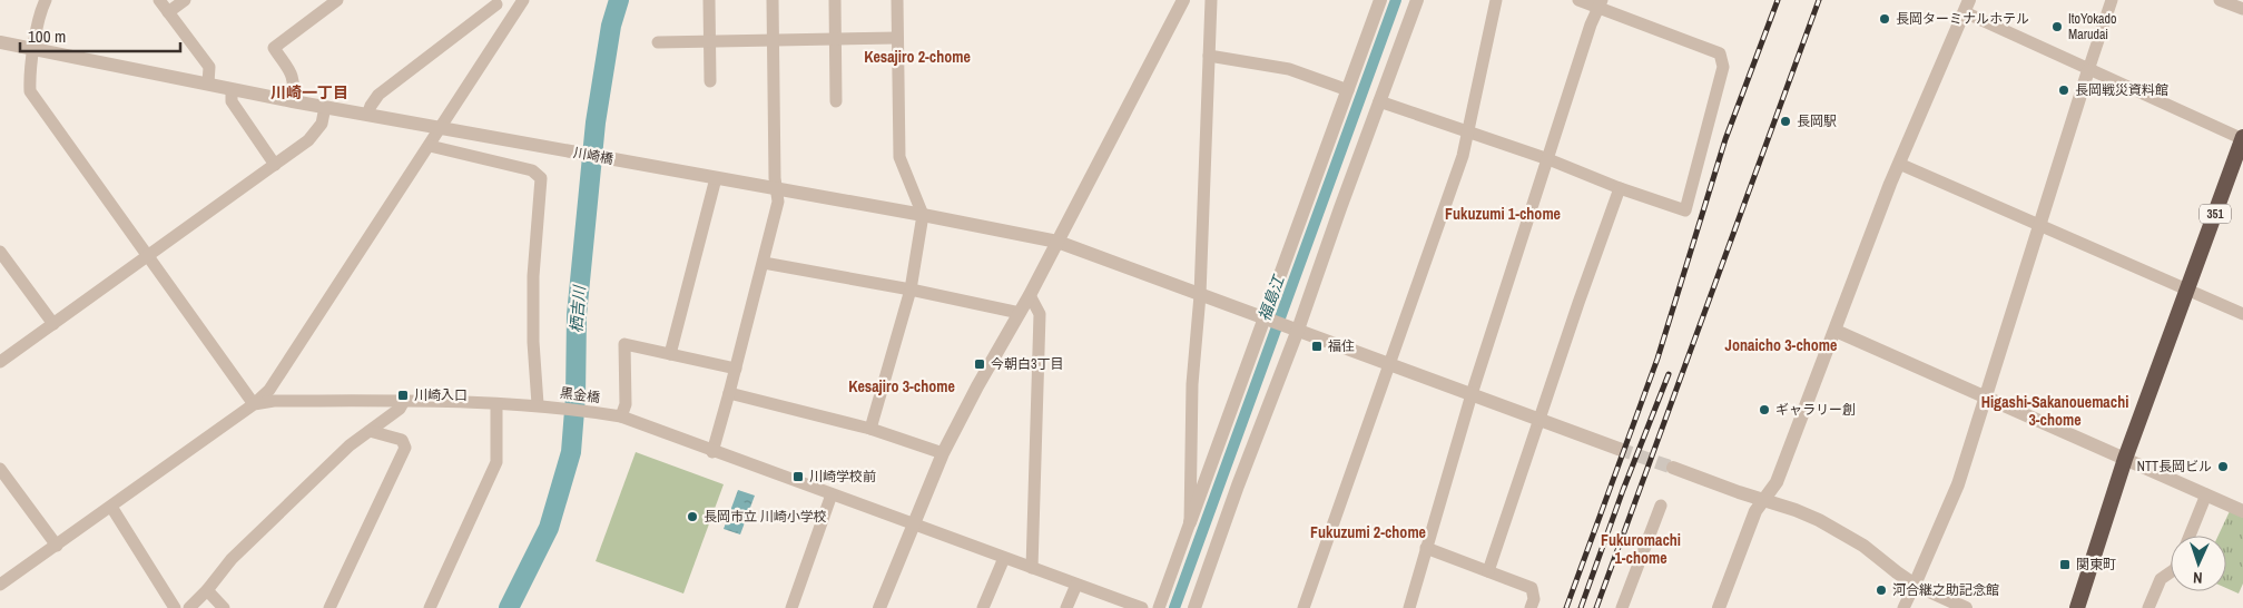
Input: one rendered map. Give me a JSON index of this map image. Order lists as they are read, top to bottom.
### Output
{
  "streets": {
    "highway": ["351"],
    "street": ["川崎橋", "黒金橋"]
  },
  "districts": [
    "Kesajiro 2-chome",
    "川崎一丁目",
    "Fukuzumi 1-chome",
    "Jonaicho 3-chome",
    "Kesajiro 3-chome",
    "Higashi-Sakanouemachi 3-chome",
    "Fukuzumi 2-chome",
    "Fukuromachi 1-chome"
  ],
  "water": ["福島江", "栖吉川"],
  "places": {
    "other": [
      "長岡ターミナルホテル",
      "ItoYokado Marudai",
      "長岡戦災資料館",
      "長岡駅",
      "ギャラリー創",
      "NTT長岡ビル",
      "長岡市立 川崎小学校",
      "河合継之助記念館"
    ],
    "transit": [
      "福住",
      "今朝白3丁目",
      "川崎入口",
      "川崎学校前",
      "関東町"
    ]
  },
  "scale_bar": "100 m",
  "north": "bottom"
}
